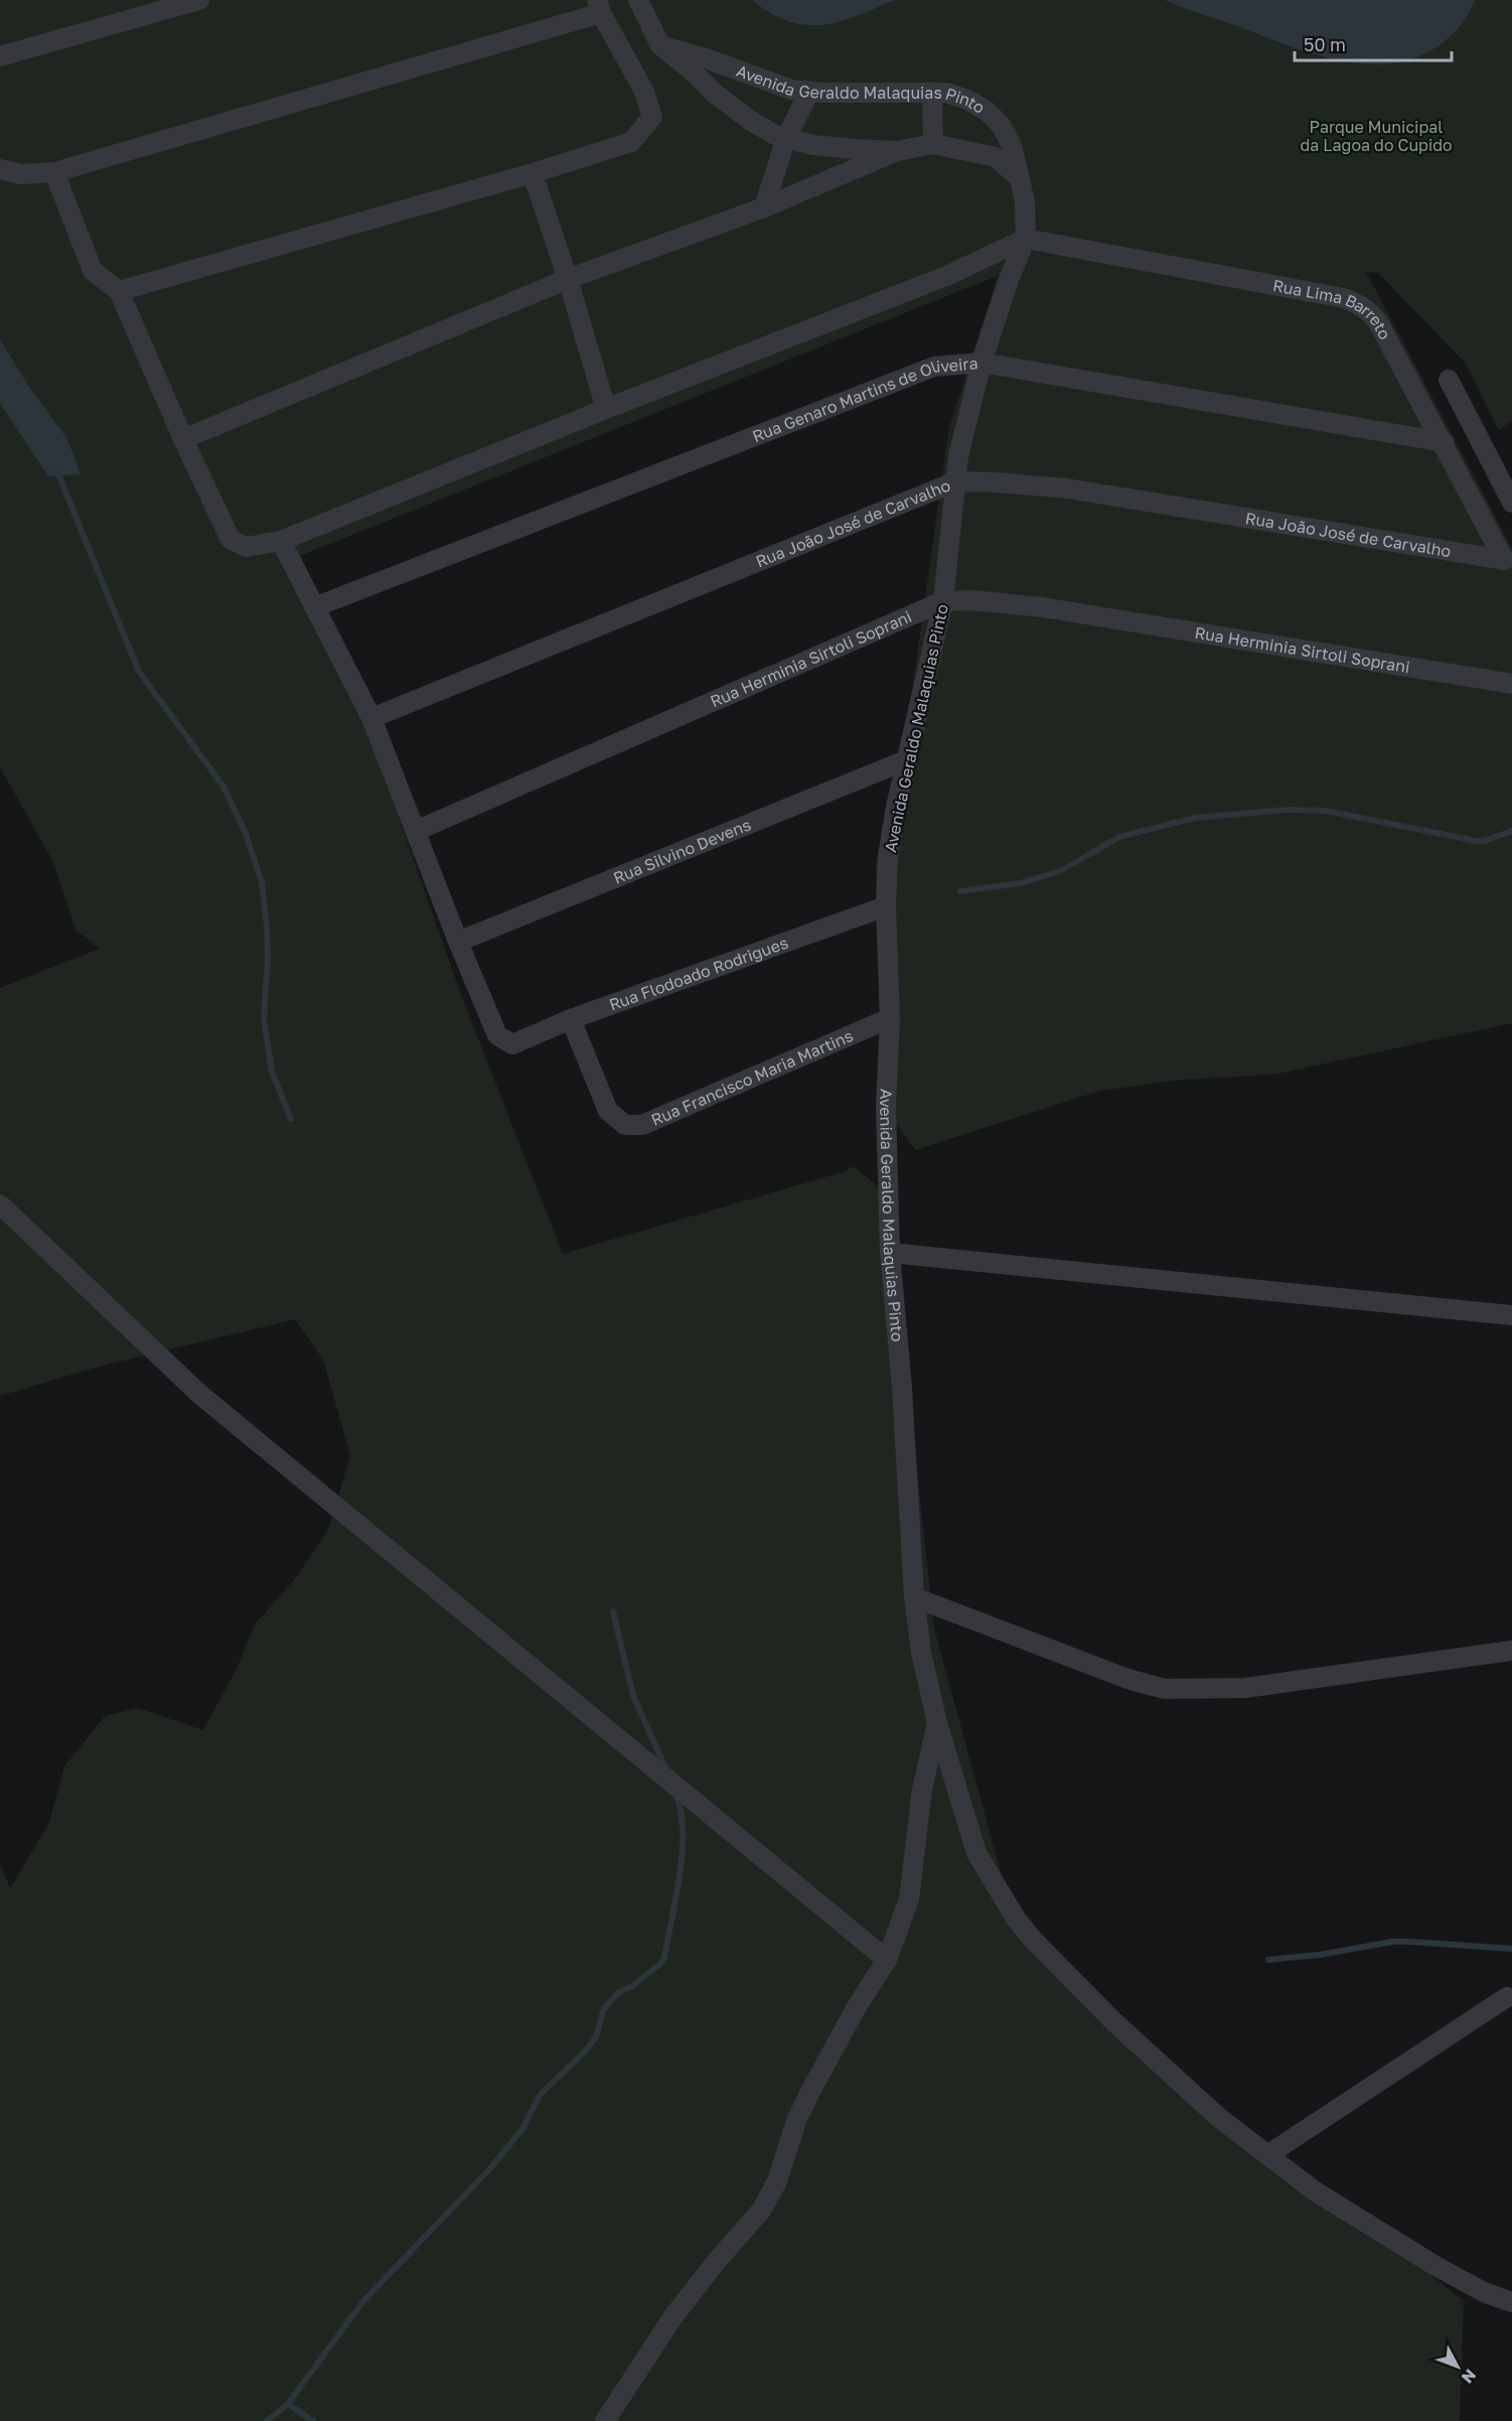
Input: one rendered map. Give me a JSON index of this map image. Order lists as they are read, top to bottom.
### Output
{
  "streets": {
    "street": [
      "Avenida Geraldo Malaquias Pinto",
      "Rua Lima Barreto",
      "Rua Genaro Martins de Oliveira",
      "Rua João José de Carvalho",
      "Rua Herminia Sirtoli Soprani",
      "Rua Silvino Devens",
      "Rua Flodoado Rodrigues",
      "Rua Francisco Maria Martins"
    ]
  },
  "crossings": [
    ["Avenida Geraldo Malaquias Pinto", "Rua Lima Barreto"],
    ["Avenida Geraldo Malaquias Pinto", "Rua Genaro Martins de Oliveira"],
    ["Avenida Geraldo Malaquias Pinto", "Rua João José de Carvalho"],
    ["Avenida Geraldo Malaquias Pinto", "Rua Herminia Sirtoli Soprani"],
    ["Avenida Geraldo Malaquias Pinto", "Rua Silvino Devens"],
    ["Avenida Geraldo Malaquias Pinto", "Rua Flodoado Rodrigues"],
    ["Avenida Geraldo Malaquias Pinto", "Rua Francisco Maria Martins"],
    ["Rua Lima Barreto", "Rua Genaro Martins de Oliveira"],
    ["Rua Lima Barreto", "Rua João José de Carvalho"],
    ["Rua Silvino Devens", "Rua Flodoado Rodrigues"],
    ["Rua Flodoado Rodrigues", "Rua Francisco Maria Martins"]
  ],
  "parks": ["Parque Municipal da Lagoa do Cupido"],
  "scale_bar": "50 m",
  "north": "bottom right"
}
